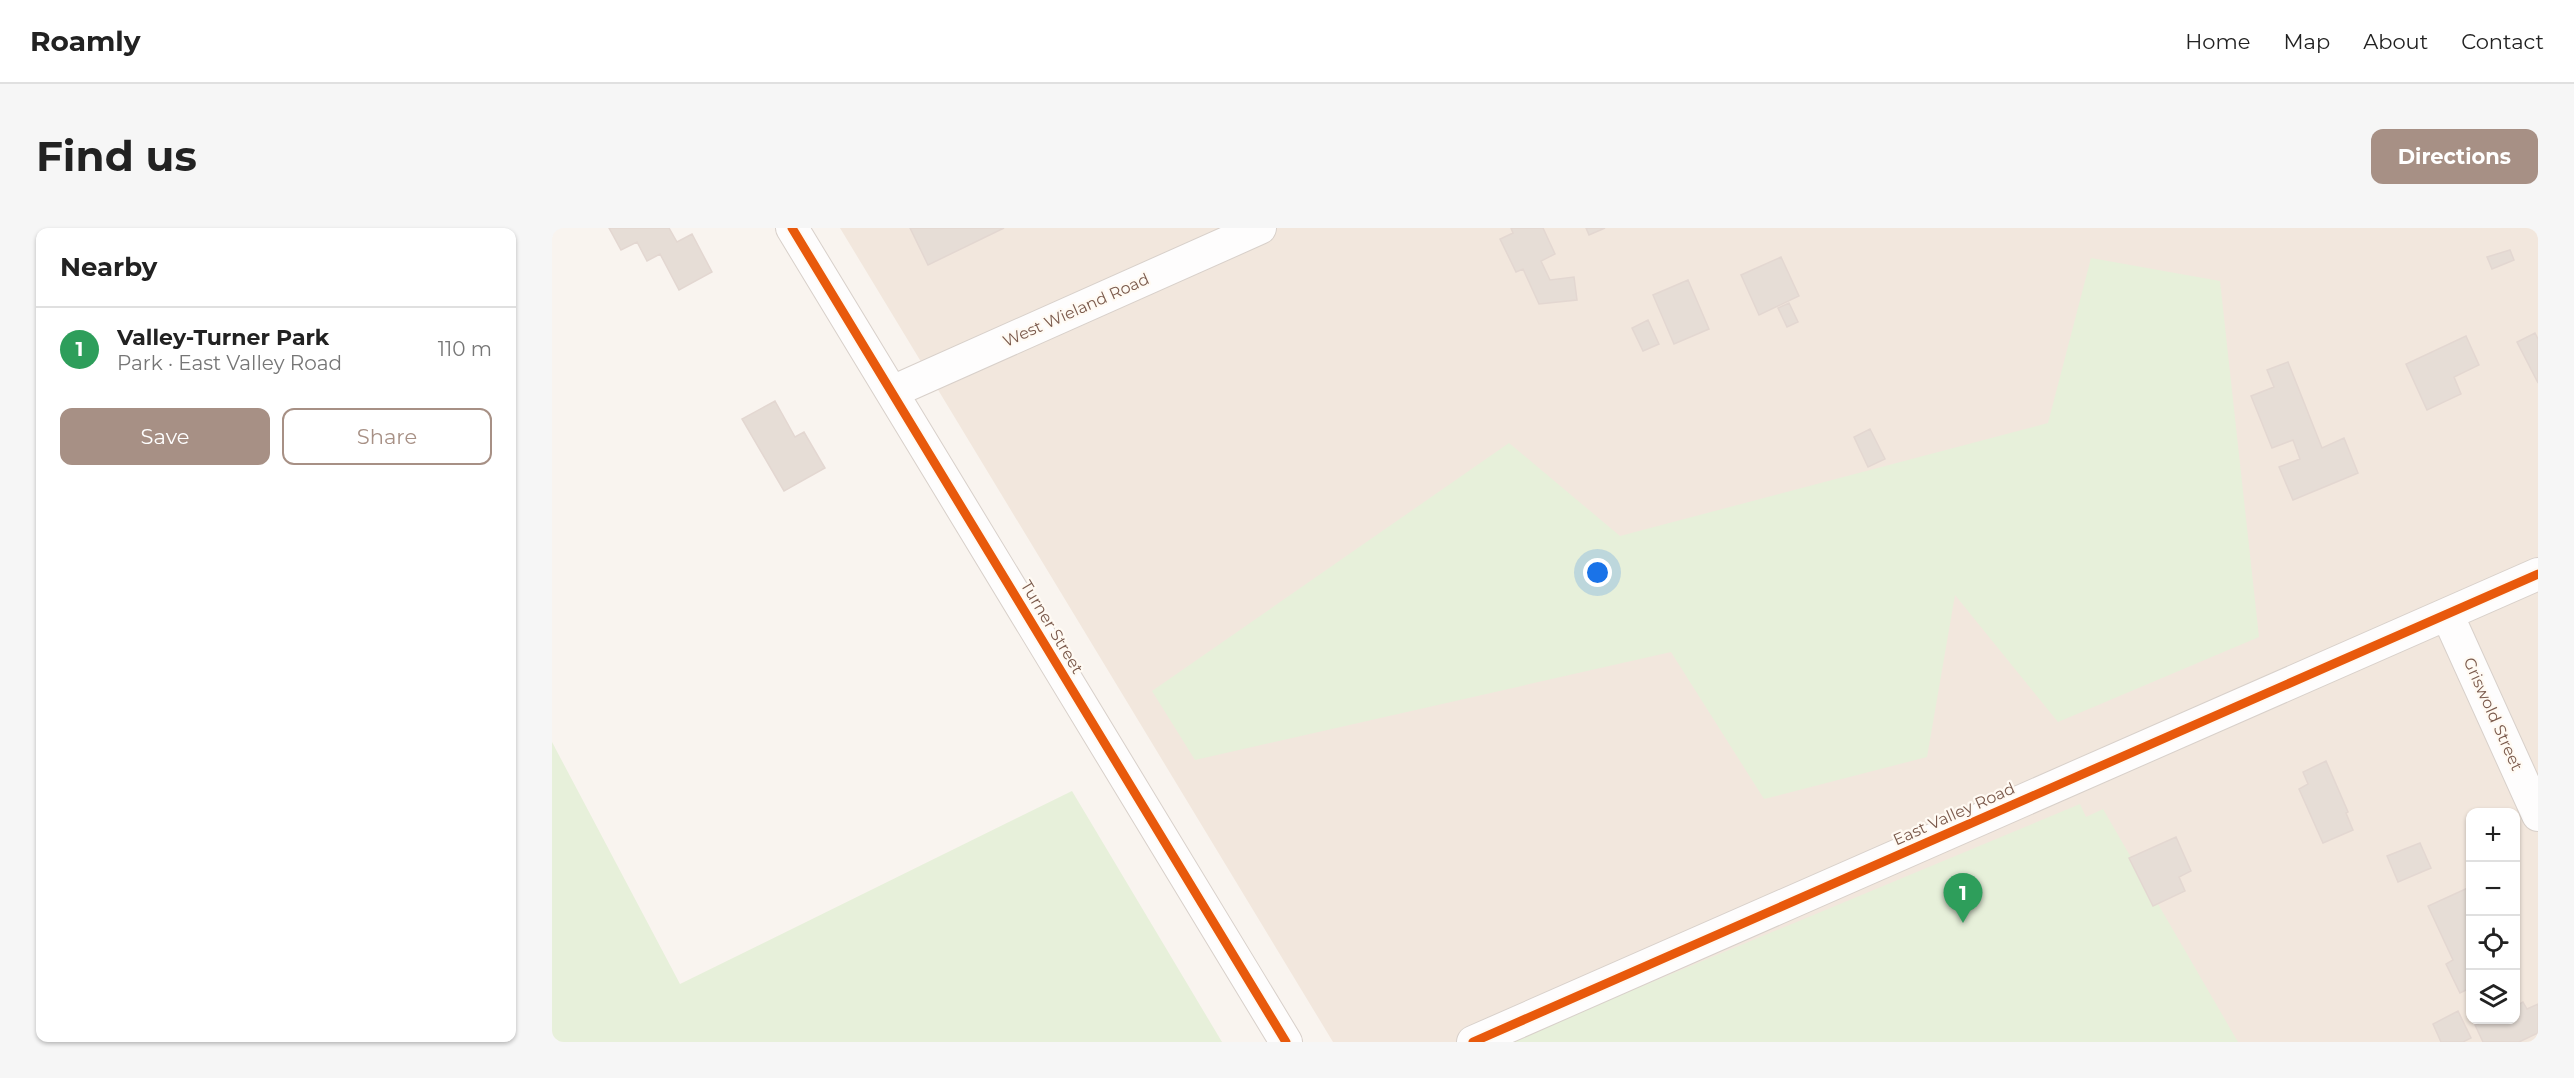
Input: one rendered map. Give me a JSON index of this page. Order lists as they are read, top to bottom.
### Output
{
  "streets": {
    "street": [
      "West Wieland Road",
      "Turner Street",
      "Griswold Street",
      "East Valley Road"
    ]
  },
  "crossings": [
    ["West Wieland Road", "Turner Street"],
    ["Griswold Street", "East Valley Road"]
  ],
  "page": {
    "header": "Roamly",
    "nav": [
      "Home",
      "Map",
      "About",
      "Contact"
    ],
    "buttons": [
      "Directions",
      ["Save", "Share"]
    ],
    "title": "Find us",
    "heading": "Nearby",
    "list": [
      {
        "mark": "1",
        "name": "Valley-Turner Park",
        "note": "Park · East Valley Road",
        "value": "110 m"
      }
    ],
    "map_buttons": ["+", "−"],
    "pins": "1"
  }
}
